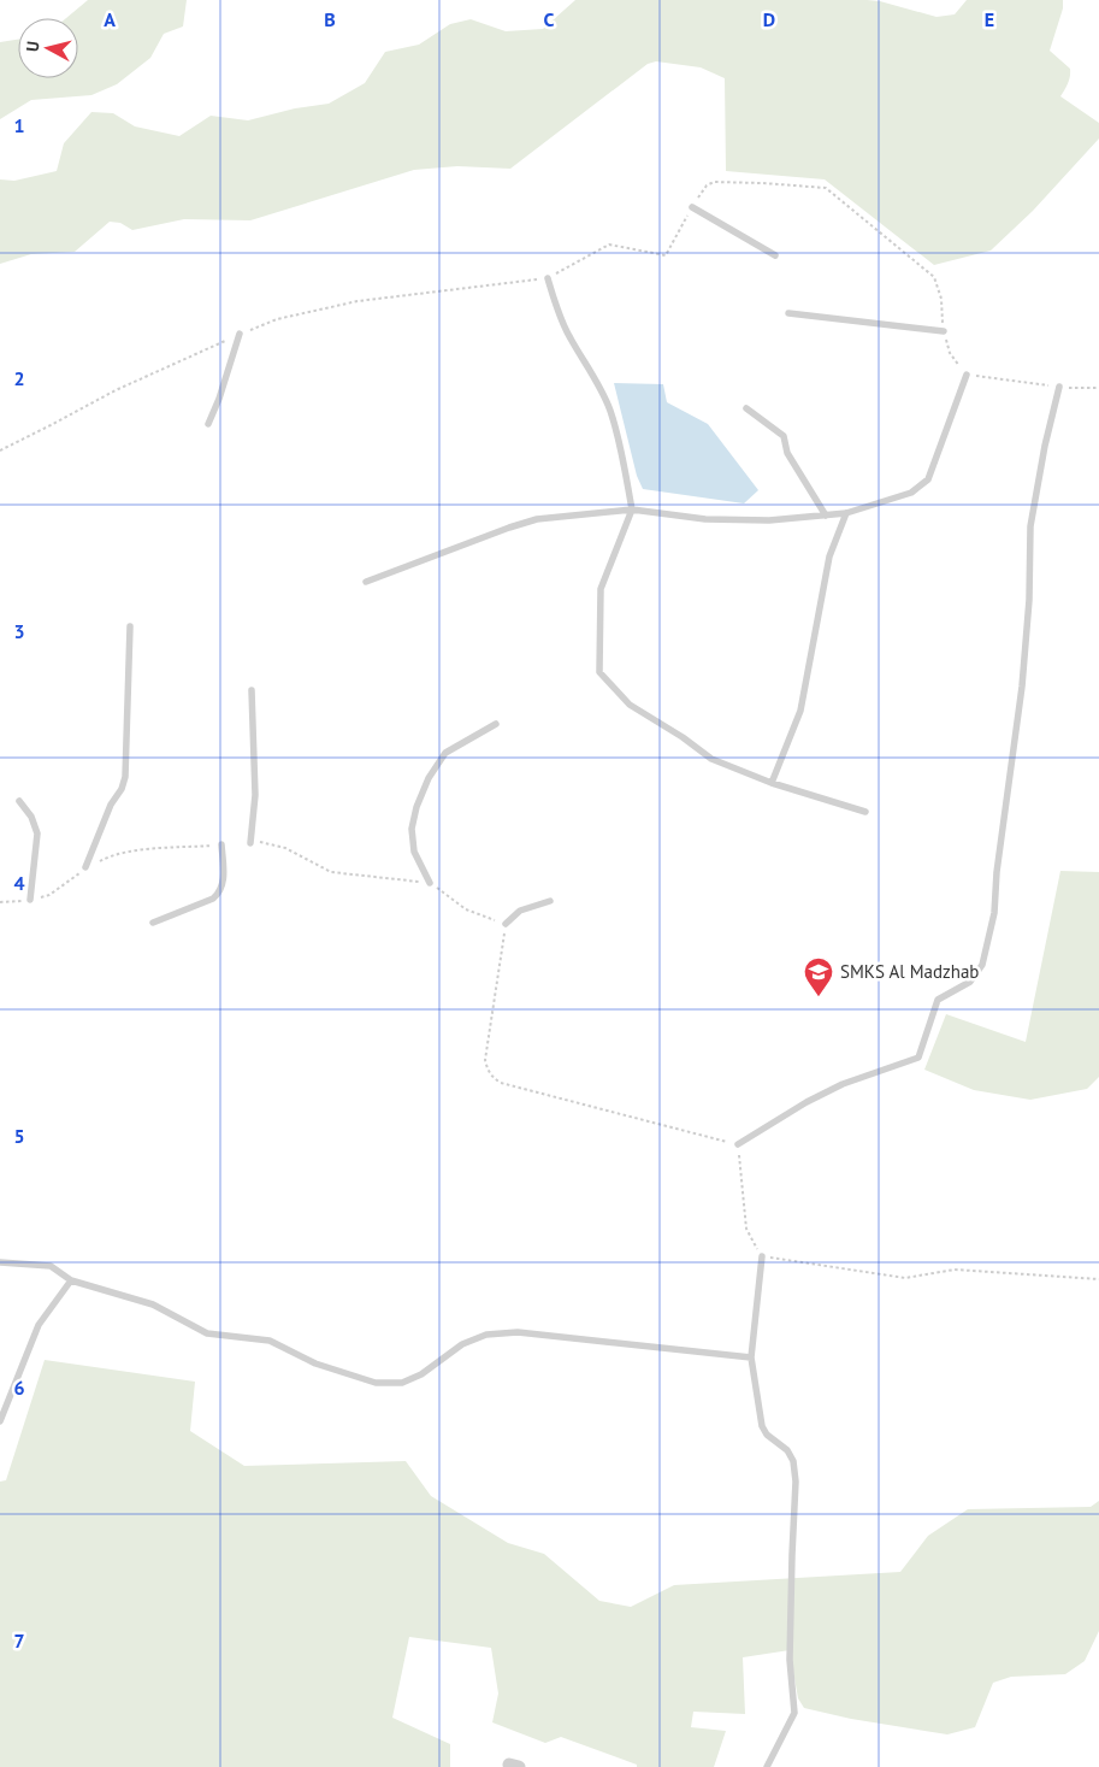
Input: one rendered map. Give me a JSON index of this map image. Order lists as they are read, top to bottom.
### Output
{
  "places": {
    "school or university": ["SMKS Al Madzhab"]
  },
  "north": "left",
  "grid": {
    "columns": [
      "A",
      "B",
      "C",
      "D",
      "E"
    ],
    "rows": [
      "1",
      "2",
      "3",
      "4",
      "5",
      "6",
      "7"
    ]
  }
}
